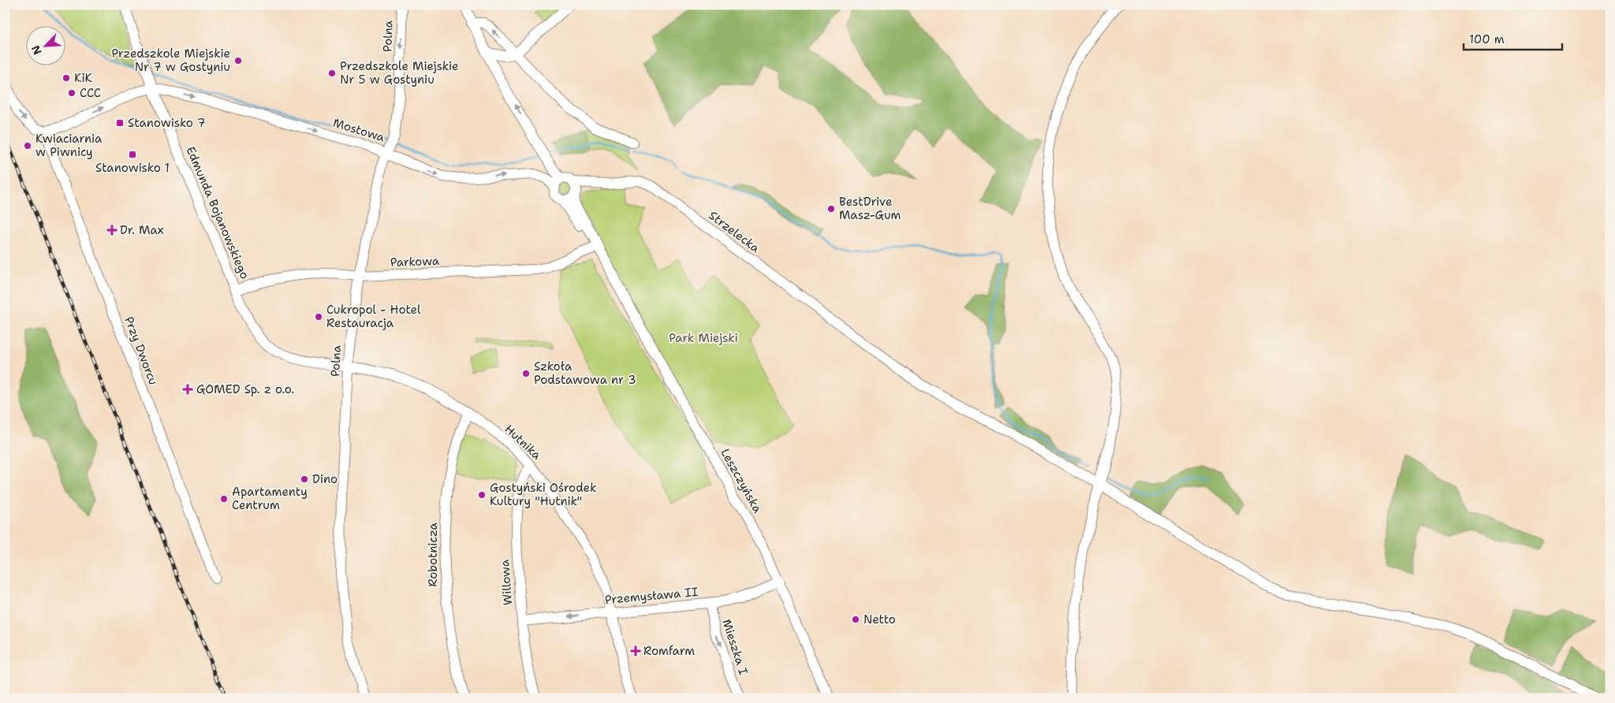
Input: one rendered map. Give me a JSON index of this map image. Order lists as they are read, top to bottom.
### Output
{
  "streets": {
    "street": [
      "Polna",
      "Mostowa",
      "Edmunda Bojanowskiego",
      "Strzelecka",
      "Parkowa",
      "Przy Dworcu",
      "Hutnika",
      "Leszczyńska",
      "Robotnicza",
      "Willowa",
      "Przemysława II",
      "Mieszka I"
    ]
  },
  "crossings": [
    ["Polna", "Mostowa"],
    ["Polna", "Edmunda Bojanowskiego"],
    ["Polna", "Parkowa"],
    ["Polna", "Hutnika"],
    ["Mostowa", "Edmunda Bojanowskiego"],
    ["Edmunda Bojanowskiego", "Parkowa"],
    ["Edmunda Bojanowskiego", "Hutnika"],
    ["Strzelecka", "Leszczyńska"],
    ["Parkowa", "Leszczyńska"],
    ["Hutnika", "Robotnicza"],
    ["Hutnika", "Willowa"],
    ["Hutnika", "Przemysława II"],
    ["Leszczyńska", "Przemysława II"],
    ["Willowa", "Przemysława II"],
    ["Przemysława II", "Mieszka I"]
  ],
  "one_way": ["Mostowa", "Mieszka I"],
  "parks": ["Park Miejski"],
  "places": {
    "other": [
      "Przedszkole Miejskie Nr 7 w Gostyniu",
      "Przedszkole Miejskie Nr 5 w Gostyniu",
      "KiK",
      "CCC",
      "Kwiaciarnia w Piwnicy",
      "BestDrive Masz-Gum",
      "Cukropol - Hotel Restauracja",
      "Szkoła Podstawowa nr 3",
      "Dino",
      "Gostyński Ośrodek Kultury \"Hutnik\"",
      "Apartamenty Centrum",
      "Netto"
    ],
    "transit": ["Stanowisko 7", "Stanowisko 1"],
    "health": ["Dr. Max", "GOMED Sp. z o.o.", "Romfarm"]
  },
  "scale_bar": "100 m",
  "north": "bottom left"
}
